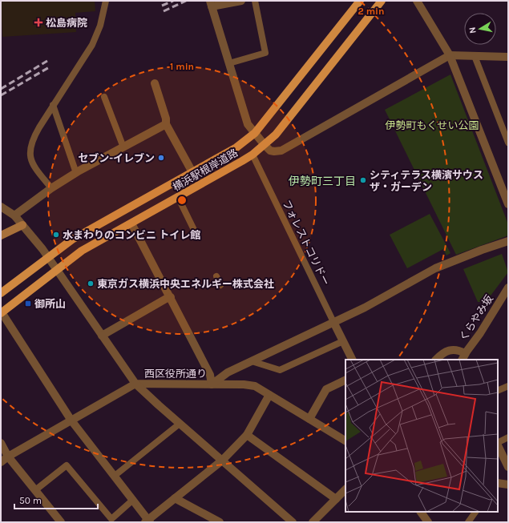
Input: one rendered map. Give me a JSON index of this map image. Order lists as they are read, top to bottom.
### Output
{
  "streets": {
    "main road": ["横浜駅根岸道路"],
    "street": ["くらやみ坂", "西区役所通り"],
    "lane": ["フォレストコリドー"]
  },
  "crossings": [
    ["横浜駅根岸道路", "フォレストコリドー"],
    ["横浜駅根岸道路", "西区役所通り"]
  ],
  "districts": ["伊勢町三丁目"],
  "parks": ["伊勢町もくせい公園"],
  "places": {
    "health": ["松島病院"],
    "other": [
      "セブン-イレブン",
      "シティテラス横濱サウス ザ・ガーデン",
      "水まわりのコンビニ トイレ館",
      "東京ガス横浜中央エネルギー株式会社"
    ],
    "transit": ["御所山"]
  },
  "scale_bar": "50 m",
  "north": "left",
  "rings": ["2 min", "1 min"]
}
